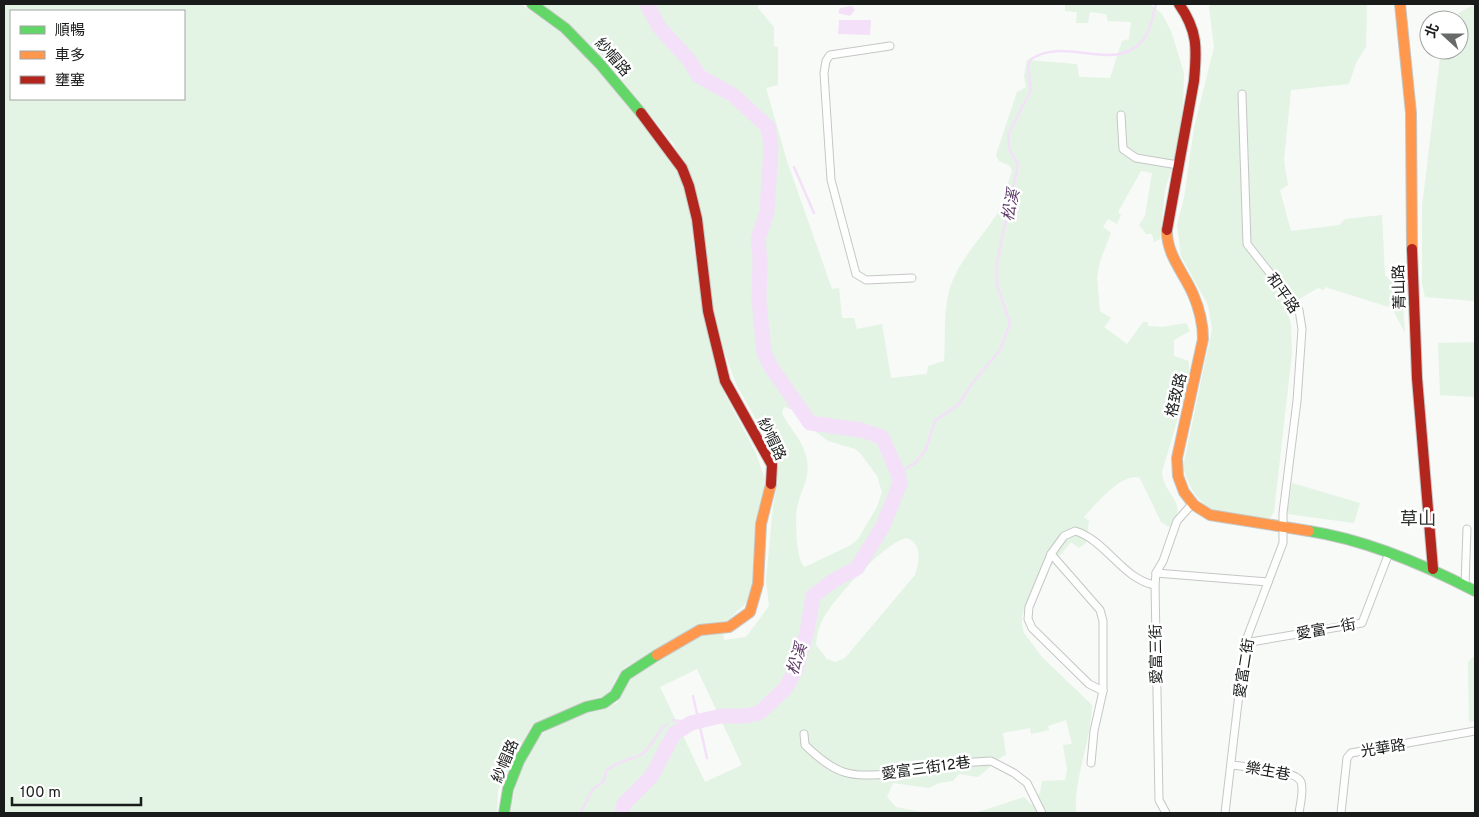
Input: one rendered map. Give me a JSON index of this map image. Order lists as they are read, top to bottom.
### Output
{
  "streets": {
    "street": [
      "紗帽路",
      "菁山路",
      "和平路",
      "格致路",
      "愛富一街",
      "愛富三街",
      "愛富二街",
      "光華路",
      "愛富三街12巷",
      "樂生巷"
    ]
  },
  "crossings": [
    ["菁山路", "格致路"],
    ["和平路", "格致路"],
    ["和平路", "愛富二街"],
    ["格致路", "愛富一街"],
    ["格致路", "愛富三街"],
    ["格致路", "愛富二街"],
    ["愛富一街", "愛富二街"],
    ["愛富二街", "樂生巷"]
  ],
  "districts": ["草山"],
  "water": ["松溪"],
  "legend": ["順暢", "車多", "壅塞"],
  "scale_bar": "100 m",
  "north": "left"
}
